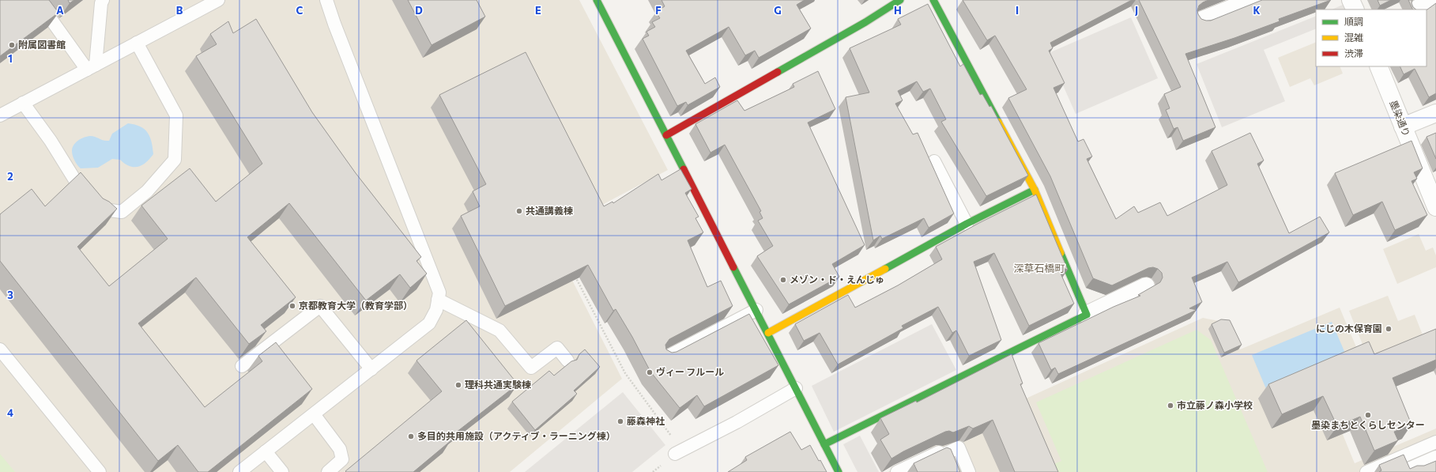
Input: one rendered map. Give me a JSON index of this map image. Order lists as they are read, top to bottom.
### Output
{
  "streets": {
    "street": ["墨染通り"]
  },
  "districts": ["深草石橋町"],
  "places": [
    "附属図書館",
    "共通講義棟",
    "メゾン・ド・えんじゅ",
    "京都教育大学（教育学部）",
    "にじの木保育園",
    "ヴィー フルール",
    "理科共通実験棟",
    "市立藤ノ森小学校",
    "墨染まちとくらしセンター",
    "藤森神社",
    "多目的共用施設（アクティブ・ラーニング棟）"
  ],
  "legend": ["順調", "混雑", "渋滞"],
  "grid": {
    "columns": [
      "A",
      "B",
      "C",
      "D",
      "E",
      "F",
      "G",
      "H",
      "I",
      "J",
      "K"
    ],
    "rows": [
      "1",
      "2",
      "3",
      "4"
    ]
  }
}
